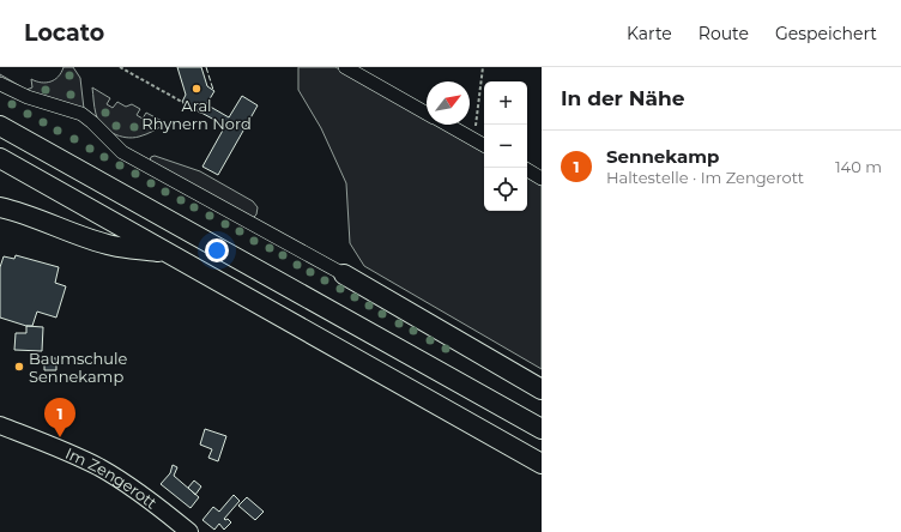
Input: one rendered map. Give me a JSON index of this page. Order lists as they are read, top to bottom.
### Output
{
  "streets": {
    "main road": ["Im Zengerott"]
  },
  "places": ["Aral Rhynern Nord", "Baumschule Sennekamp"],
  "north": "top right",
  "page": {
    "header": "Locato",
    "nav": ["Karte", "Route", "Gespeichert"],
    "heading": "In der Nähe",
    "map_buttons": ["+", "−"],
    "list": [
      {
        "mark": "1",
        "name": "Sennekamp",
        "note": "Haltestelle · Im Zengerott",
        "value": "140 m"
      }
    ],
    "pins": "1"
  }
}
